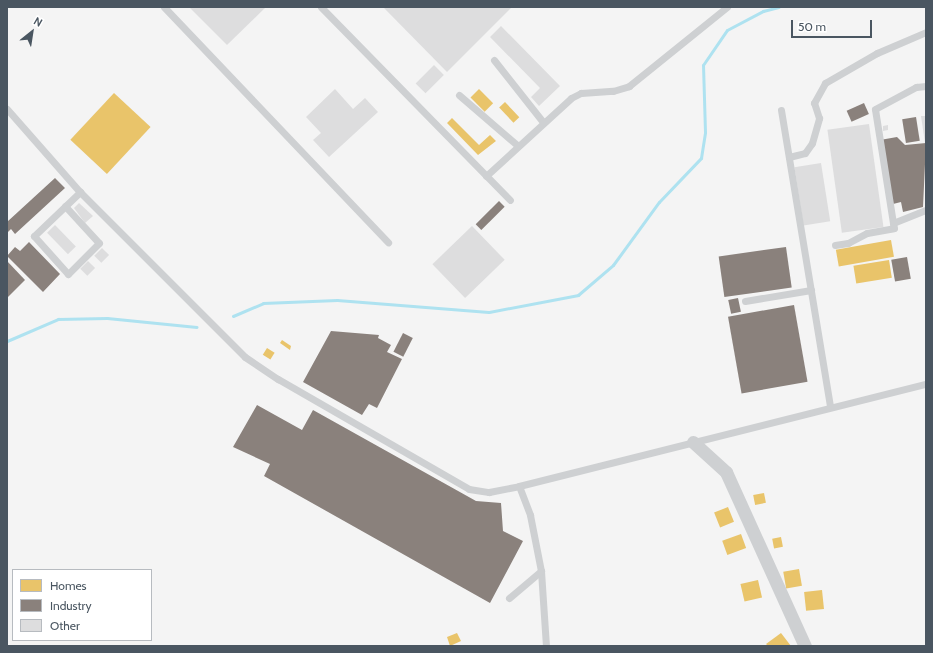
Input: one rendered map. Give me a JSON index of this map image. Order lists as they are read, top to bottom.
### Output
{
  "legend": ["Homes", "Industry", "Other"],
  "scale_bar": "50 m",
  "north": "top right"
}
